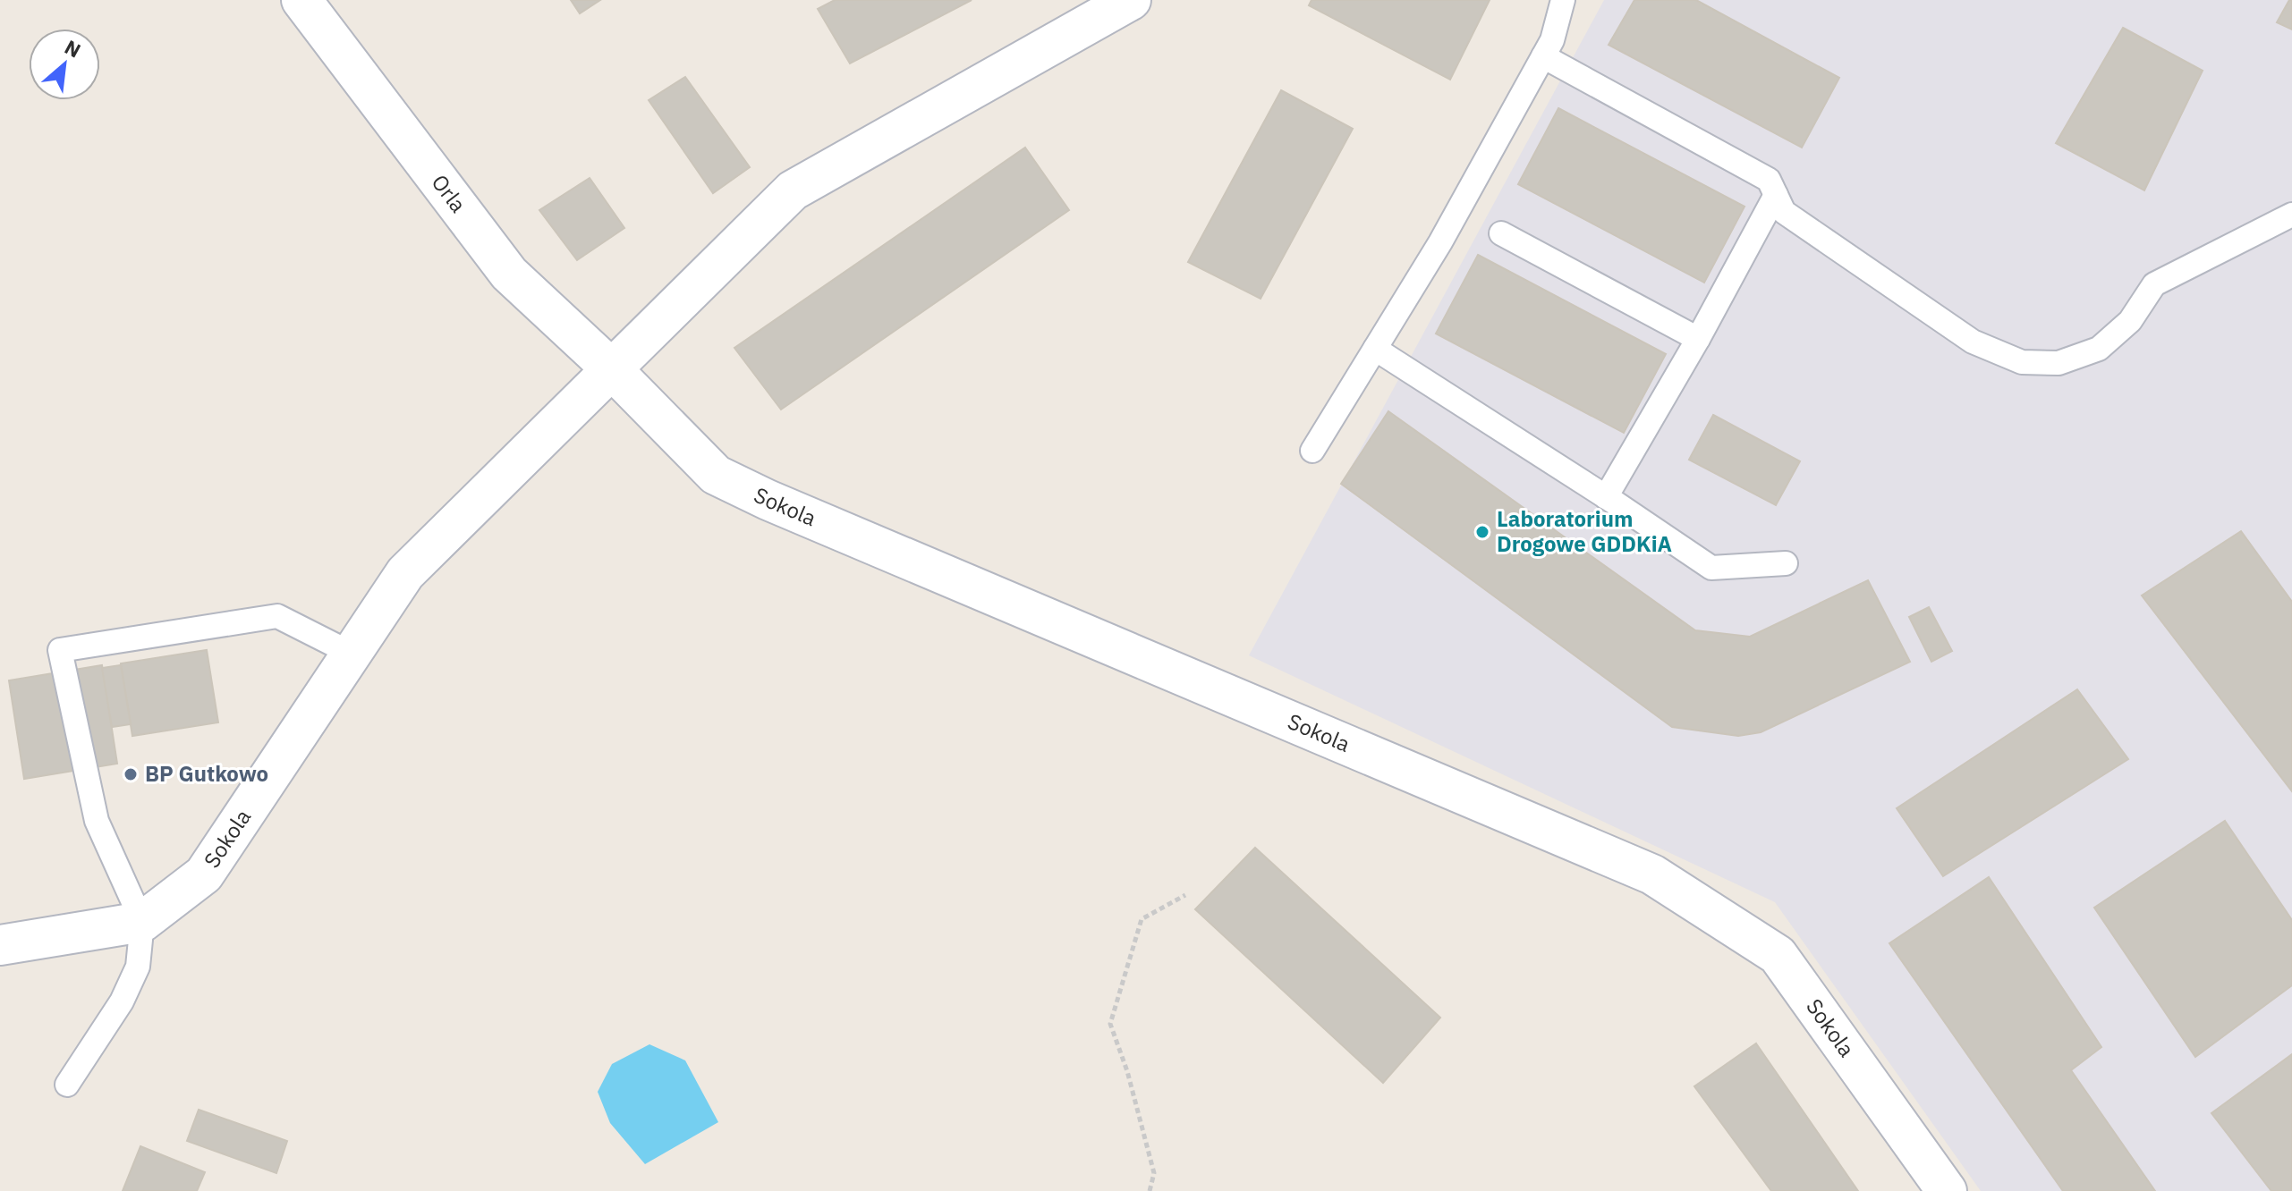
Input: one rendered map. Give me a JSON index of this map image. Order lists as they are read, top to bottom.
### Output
{
  "streets": {
    "street": ["Orla", "Sokola"]
  },
  "crossings": [
    ["Orla", "Sokola"]
  ],
  "places": ["Laboratorium Drogowe GDDKiA", "BP Gutkowo"],
  "north": "top right"
}
